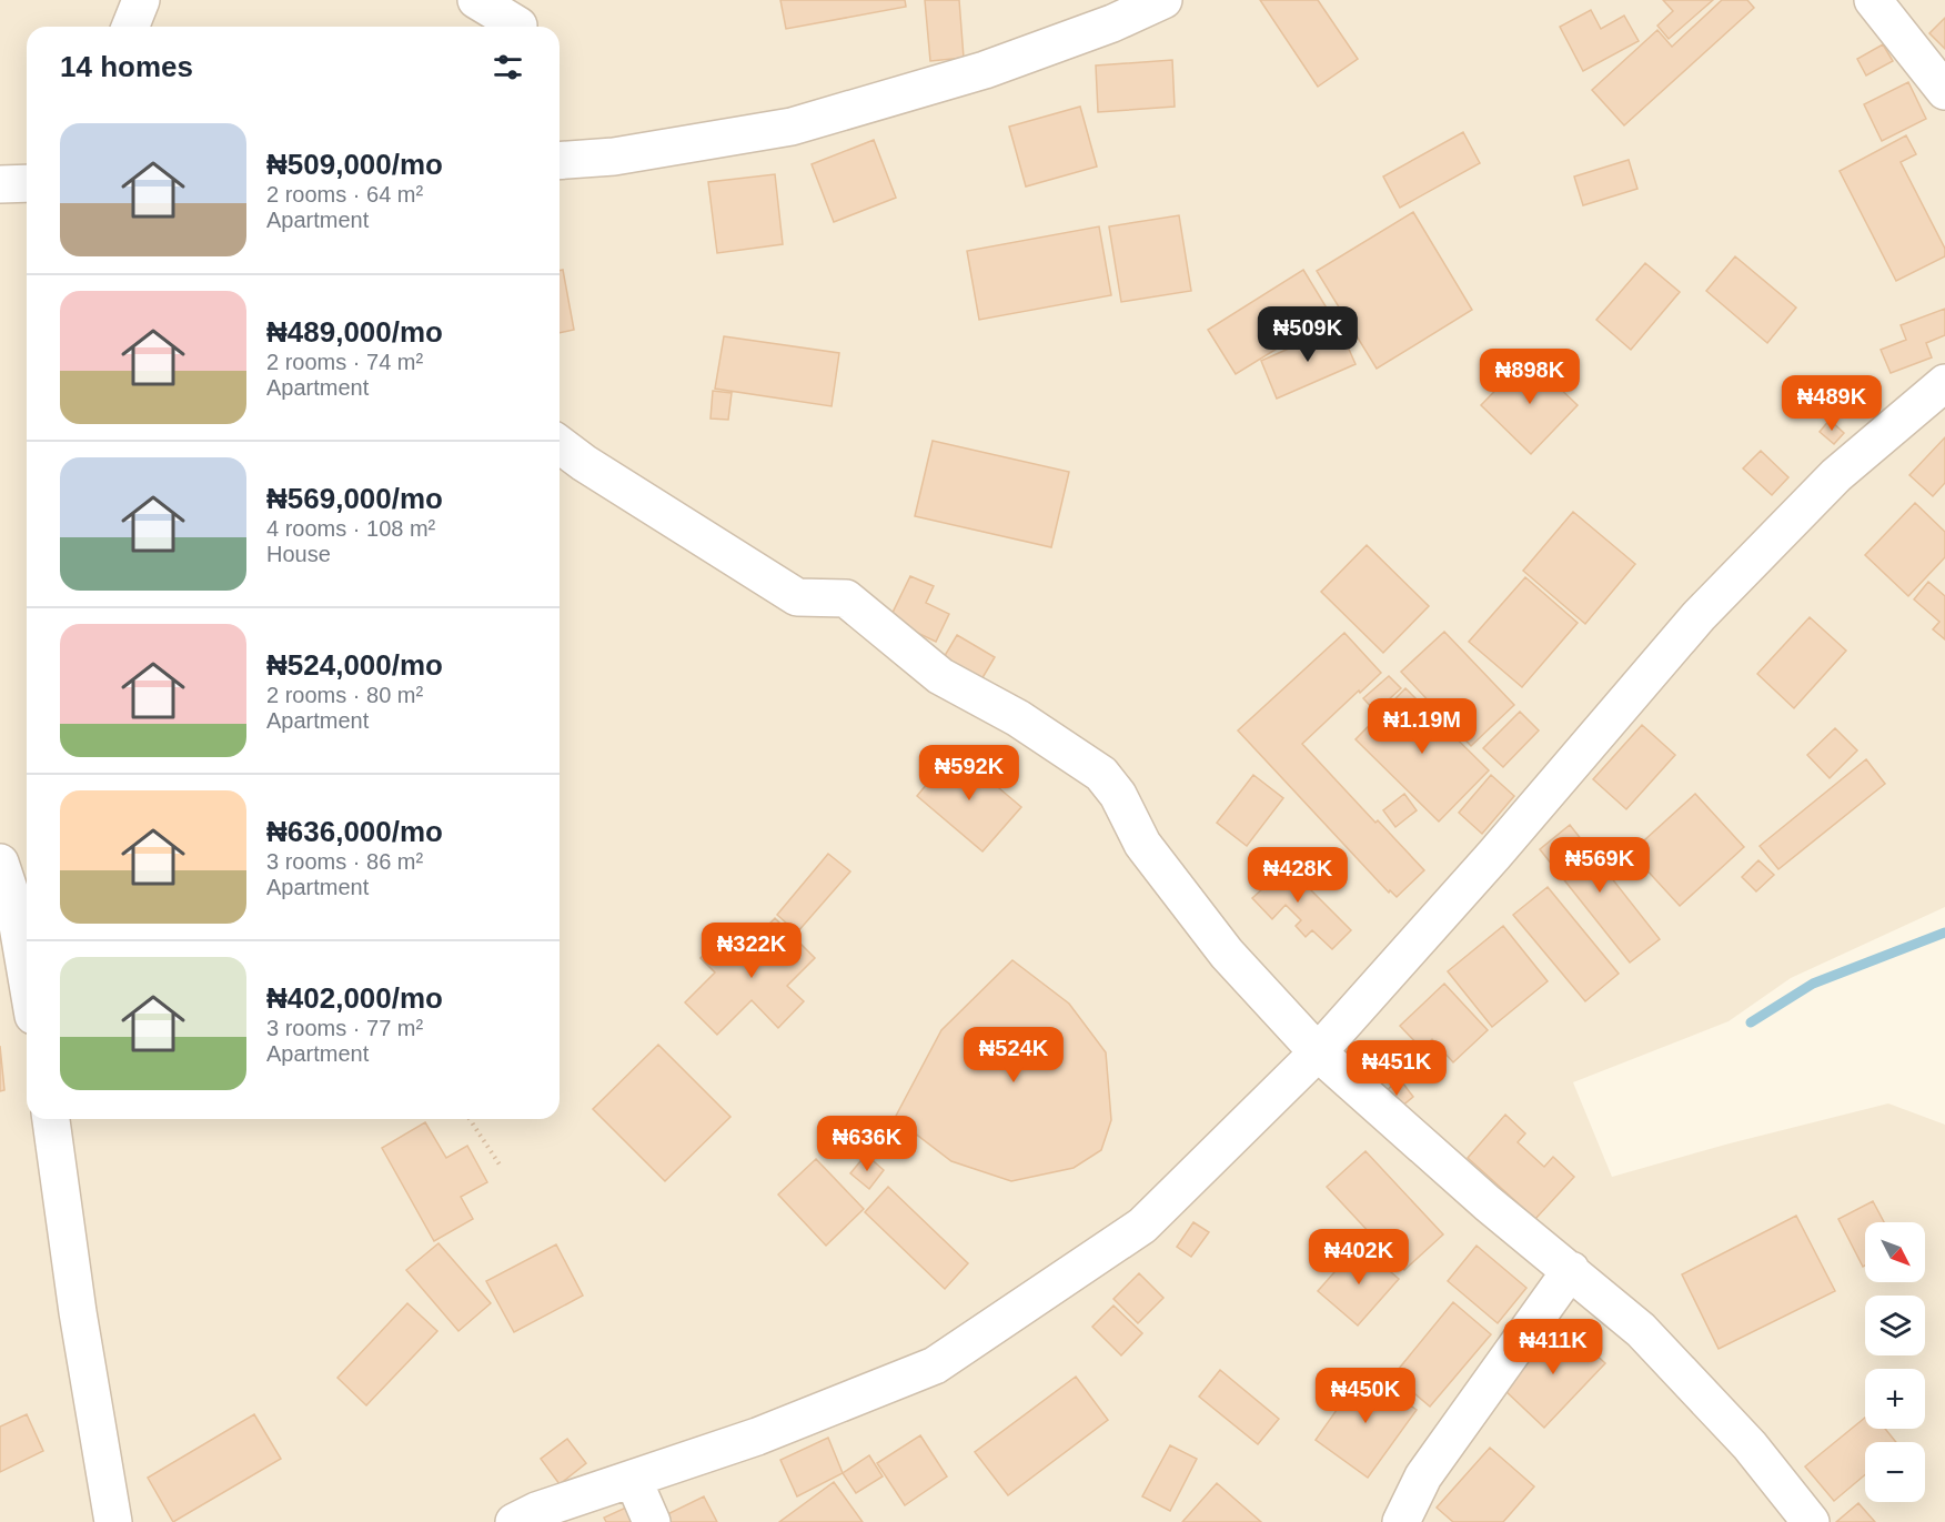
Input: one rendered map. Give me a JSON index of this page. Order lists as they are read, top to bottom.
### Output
{
  "north": "bottom right",
  "page": {
    "heading": "14 homes",
    "list": [
      {
        "name": "₦509,000/mo",
        "note": "2 rooms · 64 m² · Apartment"
      },
      {
        "name": "₦489,000/mo",
        "note": "2 rooms · 74 m² · Apartment"
      },
      {
        "name": "₦569,000/mo",
        "note": "4 rooms · 108 m² · House"
      },
      {
        "name": "₦524,000/mo",
        "note": "2 rooms · 80 m² · Apartment"
      },
      {
        "name": "₦636,000/mo",
        "note": "3 rooms · 86 m² · Apartment"
      },
      {
        "name": "₦402,000/mo",
        "note": "3 rooms · 77 m² · Apartment"
      }
    ],
    "price": [
      "₦509K",
      "₦898K",
      "₦489K",
      "₦1.19M",
      "₦592K",
      "₦569K",
      "₦428K",
      "₦322K",
      "₦524K",
      "₦451K",
      "₦636K",
      "₦402K",
      "₦411K",
      "₦450K"
    ],
    "map_buttons": ["+", "−"]
  }
}
